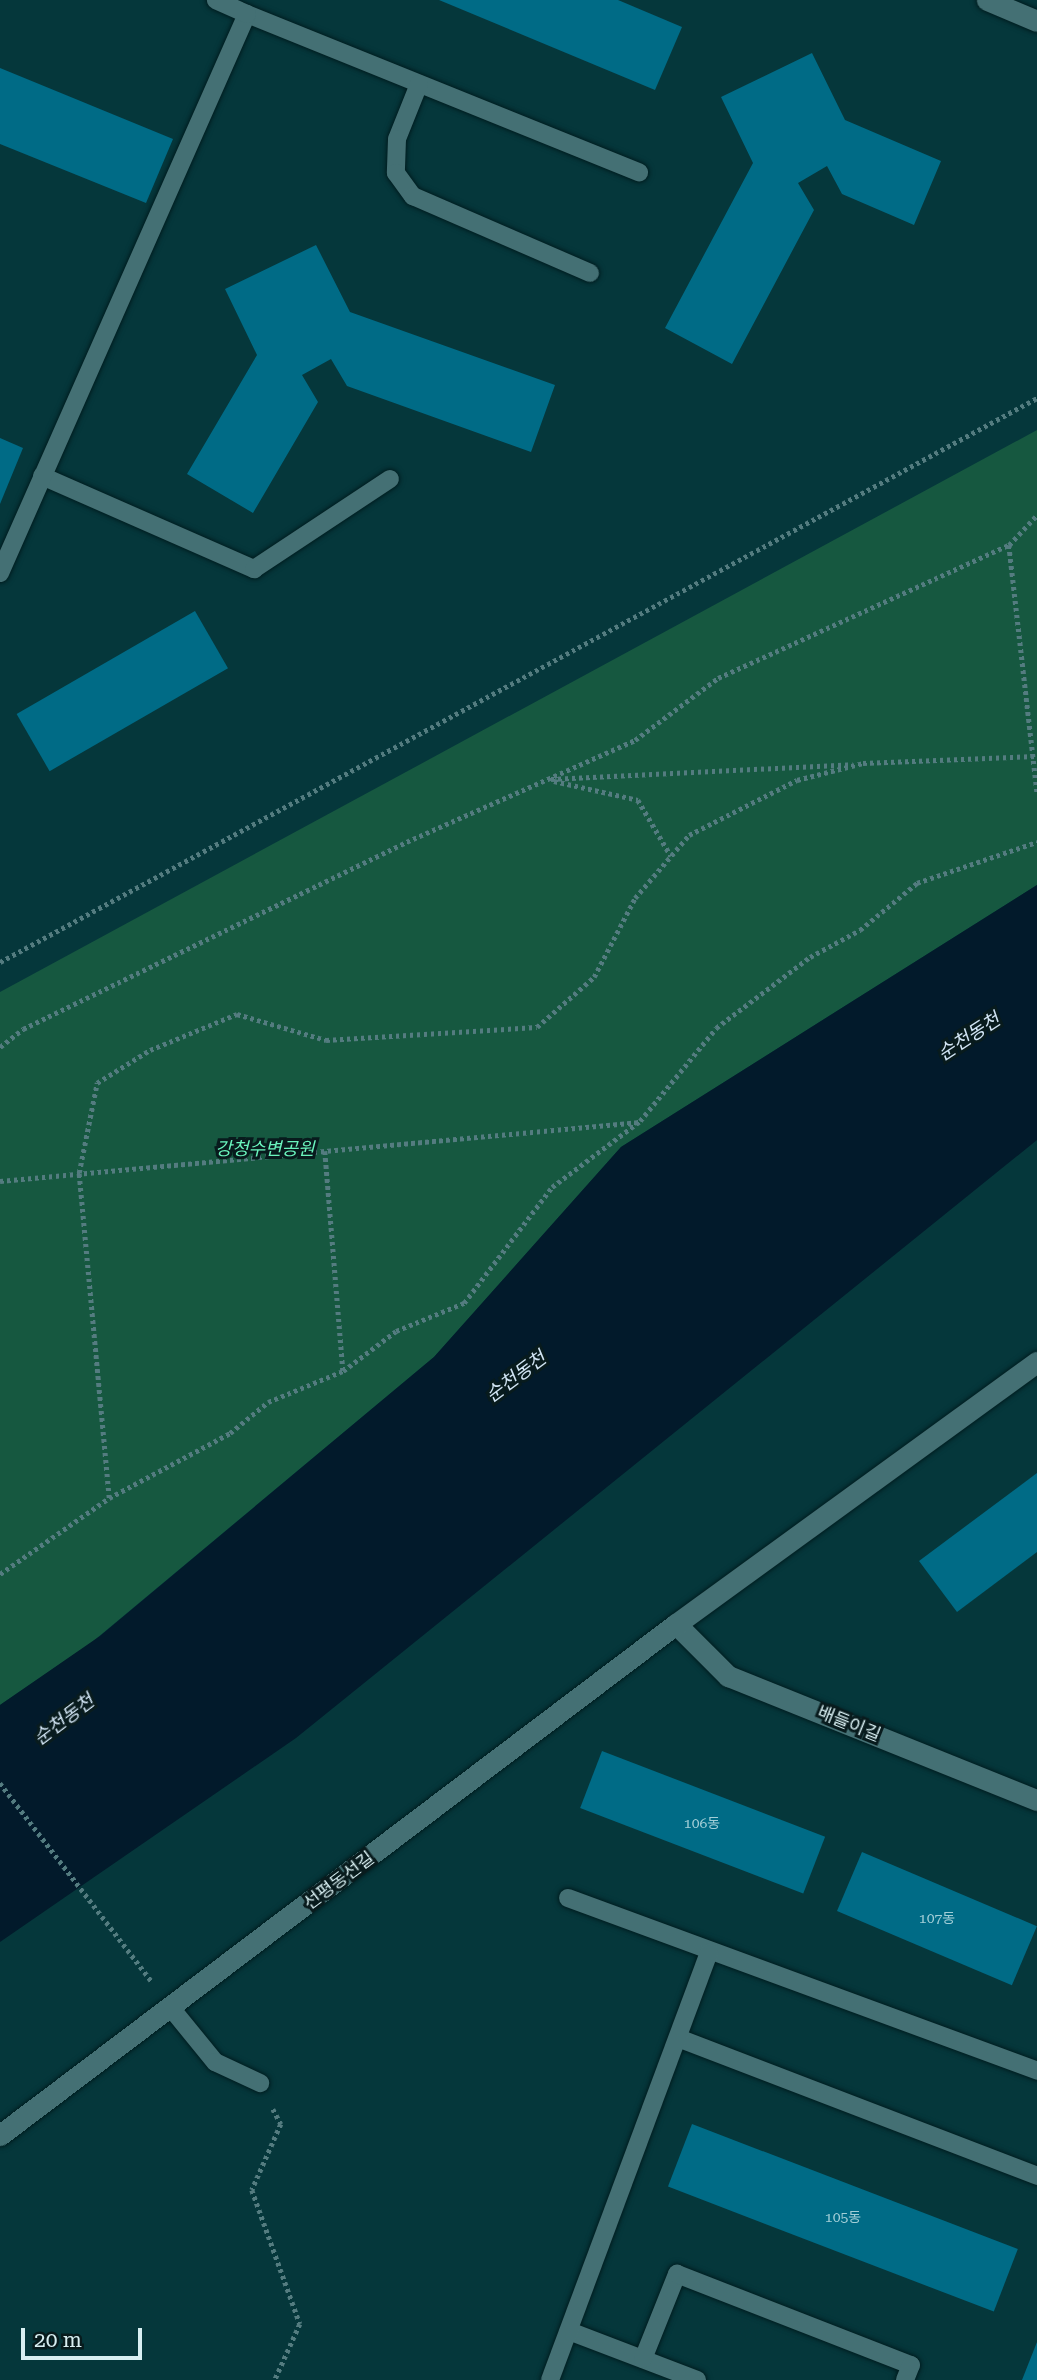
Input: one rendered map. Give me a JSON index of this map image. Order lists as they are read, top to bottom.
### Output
{
  "streets": {
    "street": ["배들이길", "선평동선길"]
  },
  "crossings": [
    ["배들이길", "선평동선길"]
  ],
  "water": ["순천동천"],
  "parks": ["강청수변공원"],
  "house_numbers": ["106동", "107동", "105동"],
  "scale_bar": "20 m"
}
